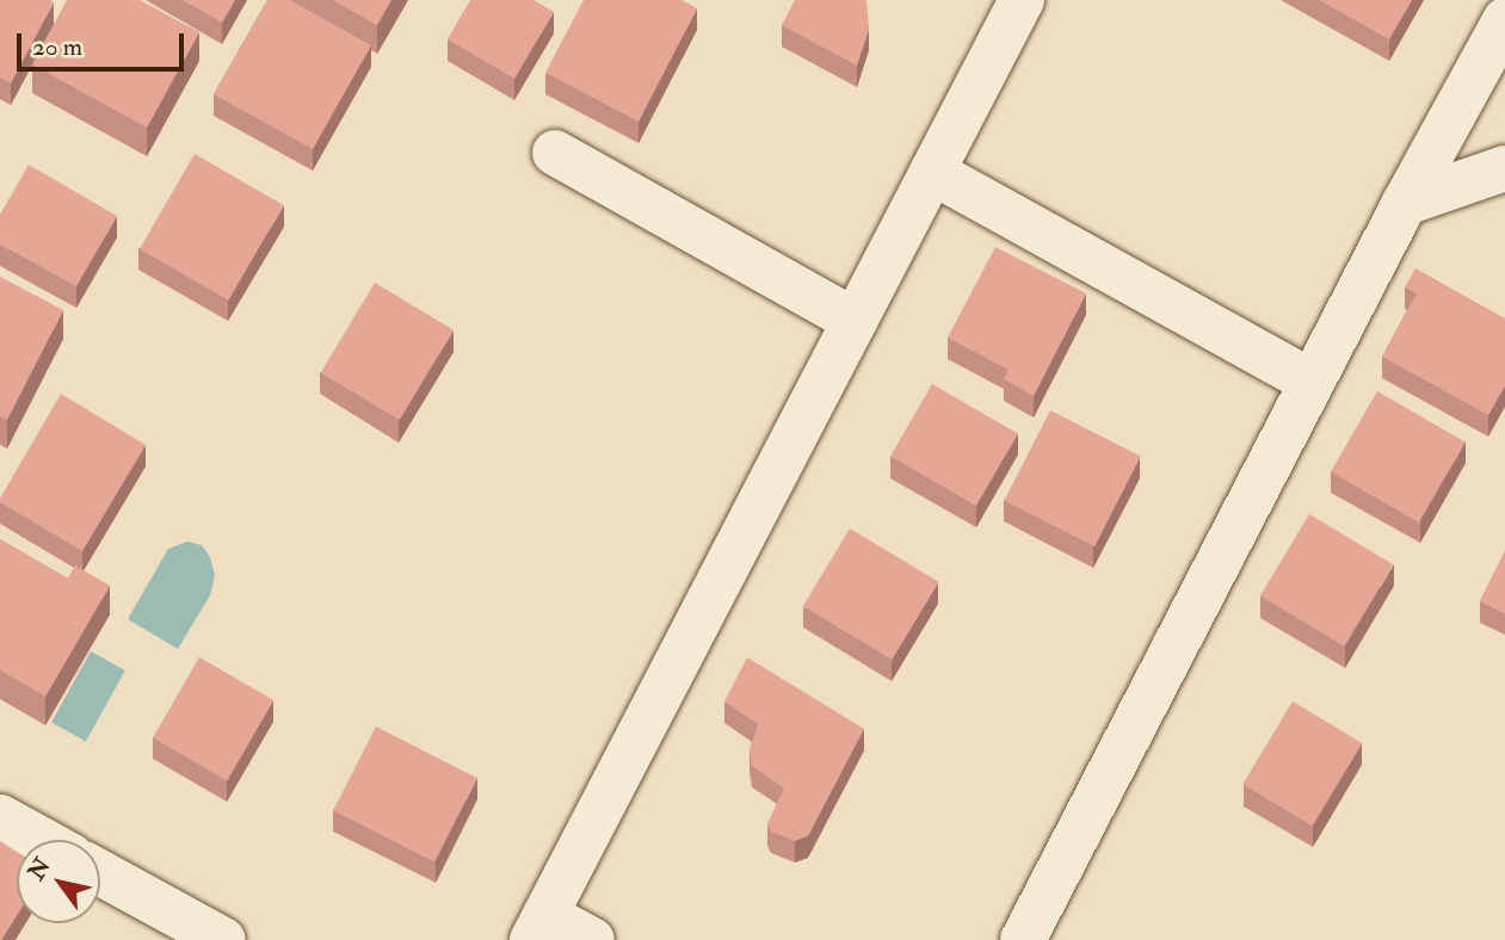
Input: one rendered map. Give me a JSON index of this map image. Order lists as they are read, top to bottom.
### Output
{
  "scale_bar": "20 m",
  "north": "top left"
}
